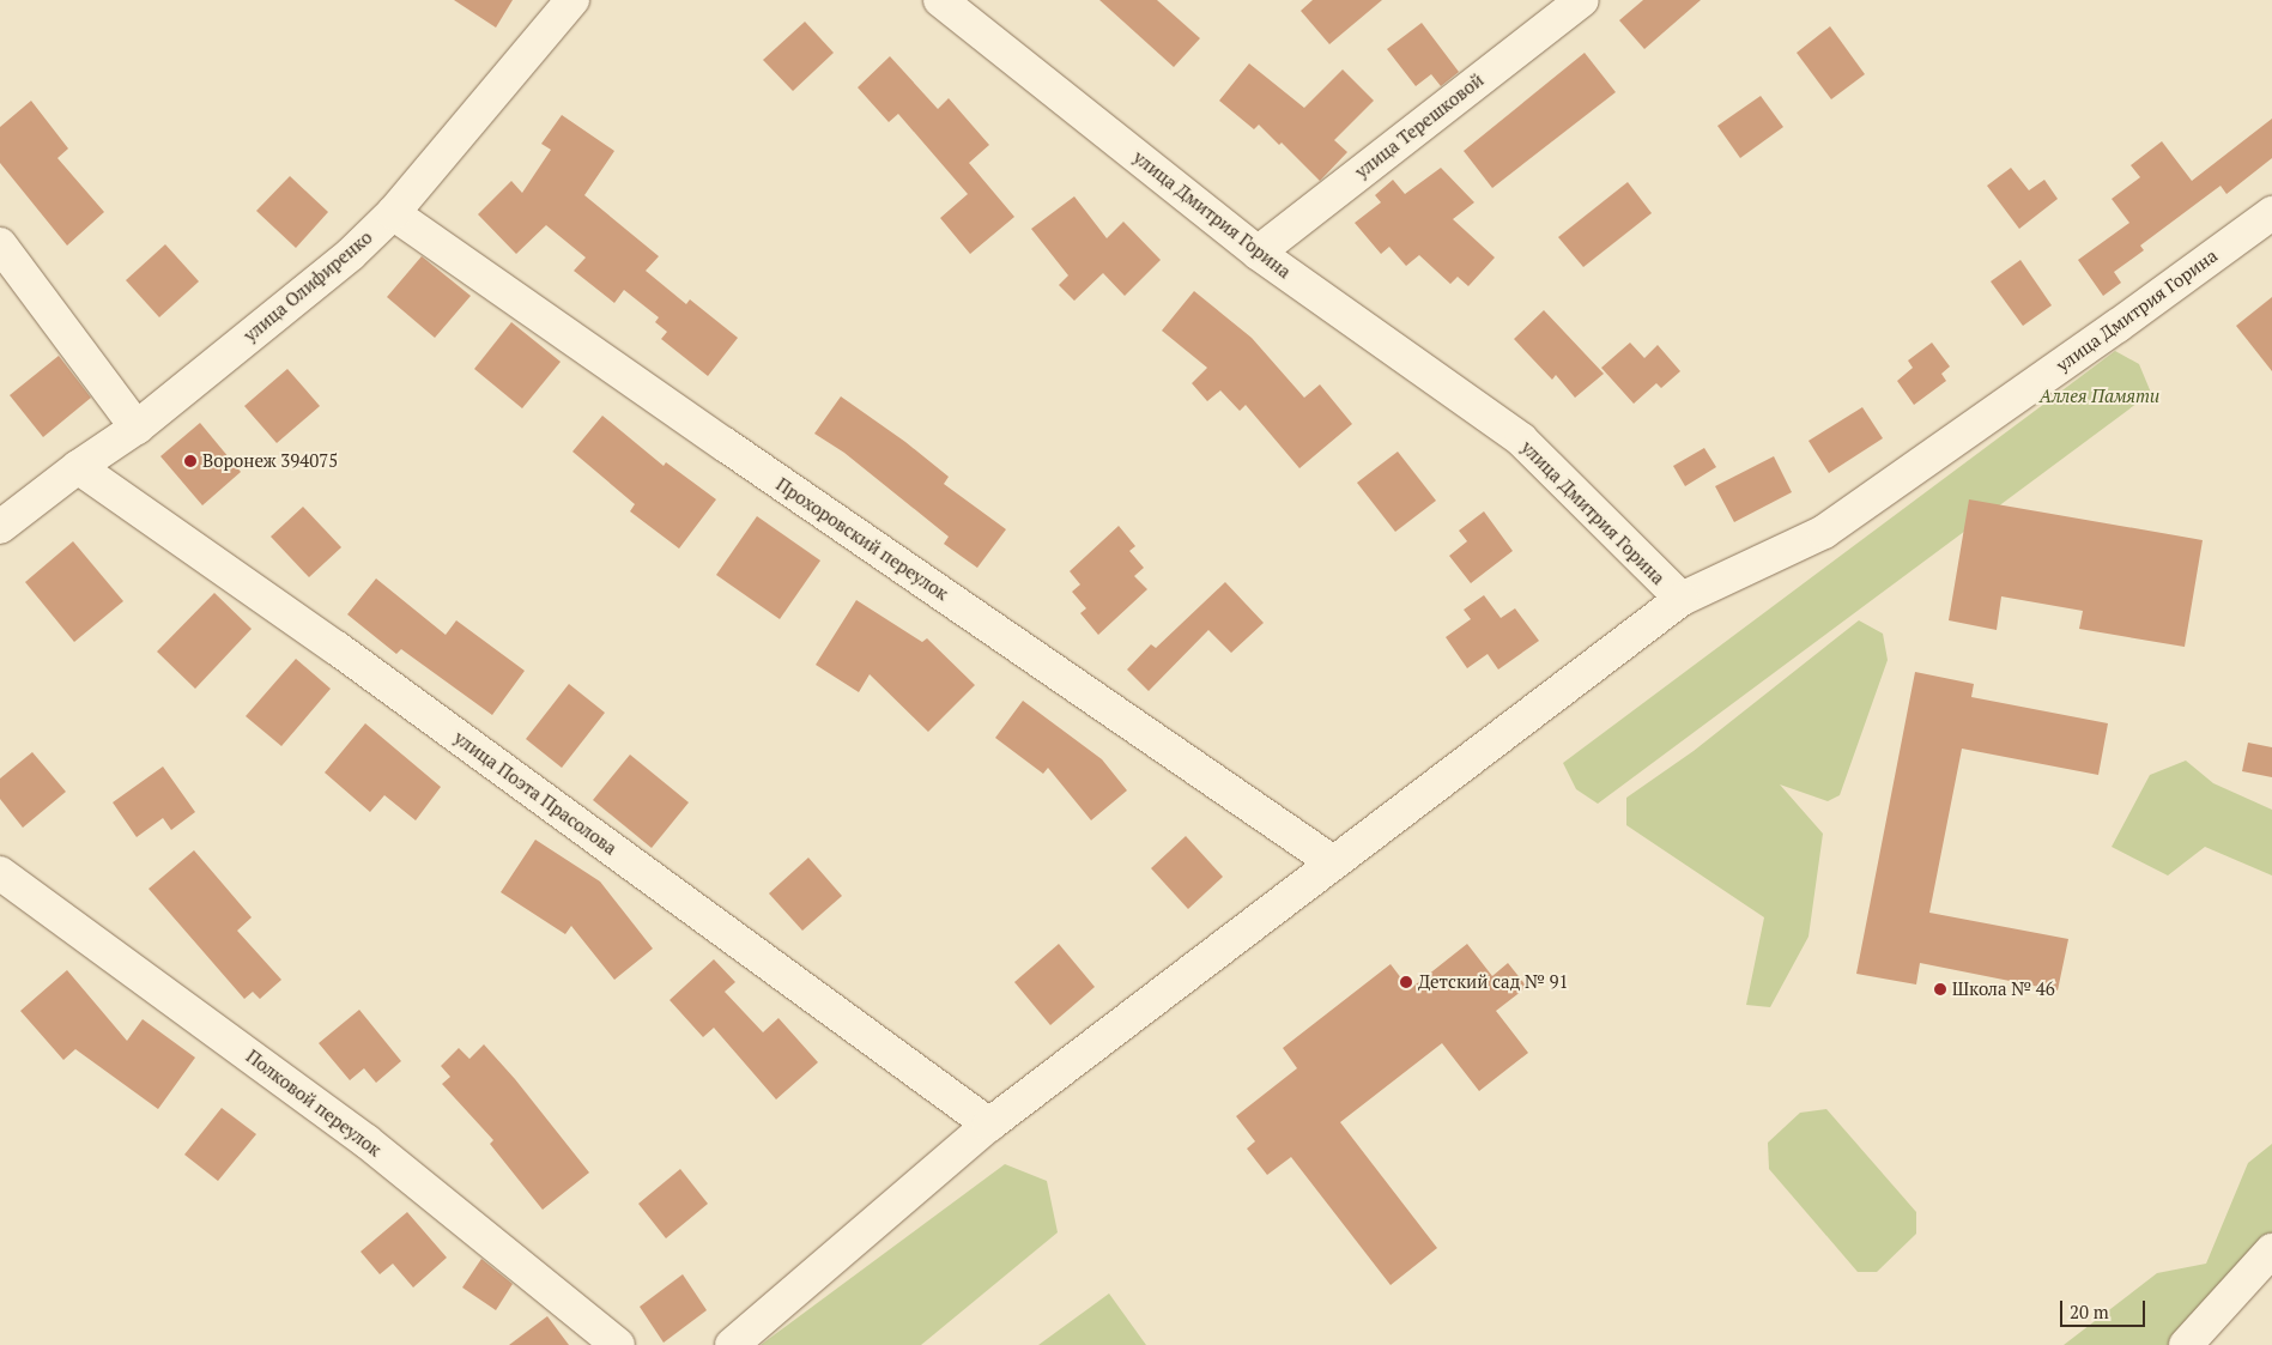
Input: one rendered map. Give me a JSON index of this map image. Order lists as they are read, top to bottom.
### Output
{
  "streets": {
    "street": [
      "улица Терешковой",
      "улица Дмитрия Горина",
      "улица Олифиренко",
      "Прохоровский переулок",
      "улица Поэта Прасолова",
      "Полковой переулок"
    ]
  },
  "crossings": [
    ["улица Терешковой", "улица Дмитрия Горина"],
    ["улица Олифиренко", "Прохоровский переулок"],
    ["улица Олифиренко", "улица Поэта Прасолова"]
  ],
  "parks": ["Аллея Памяти"],
  "places": ["Воронеж 394075", "Детский сад № 91", "Школа № 46"],
  "scale_bar": "20 m"
}
